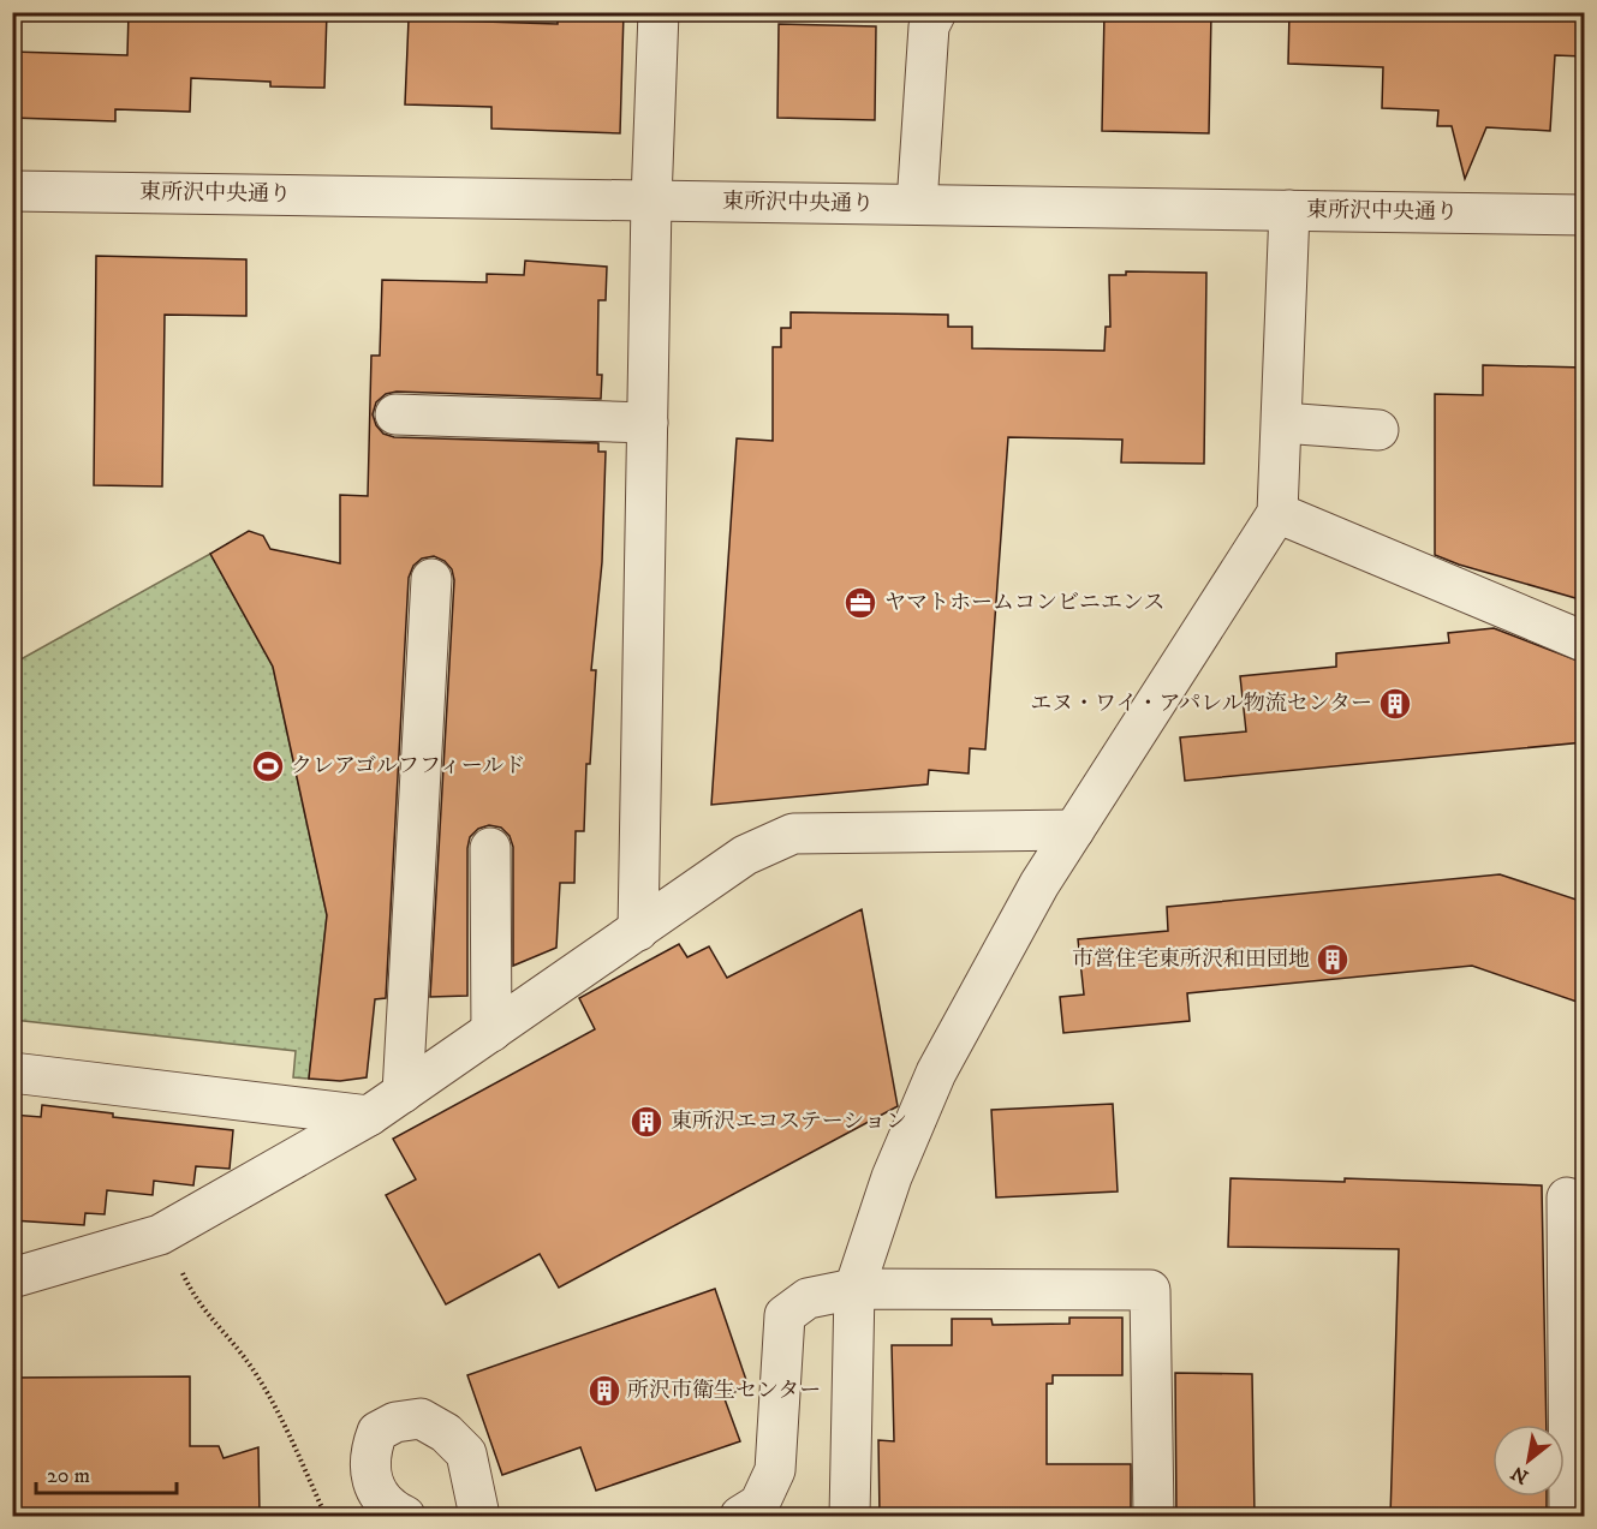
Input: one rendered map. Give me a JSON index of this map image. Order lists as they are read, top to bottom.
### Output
{
  "streets": {
    "street": ["東所沢中央通り"]
  },
  "places": {
    "office": ["ヤマトホームコンビニエンス"],
    "building": [
      "エヌ・ワイ・アパレル物流センター",
      "市営住宅東所沢和田団地",
      "東所沢エコステーション",
      "所沢市衛生センター"
    ],
    "sports": ["クレアゴルフフィールド"]
  },
  "scale_bar": "20 m",
  "north": "bottom left"
}
